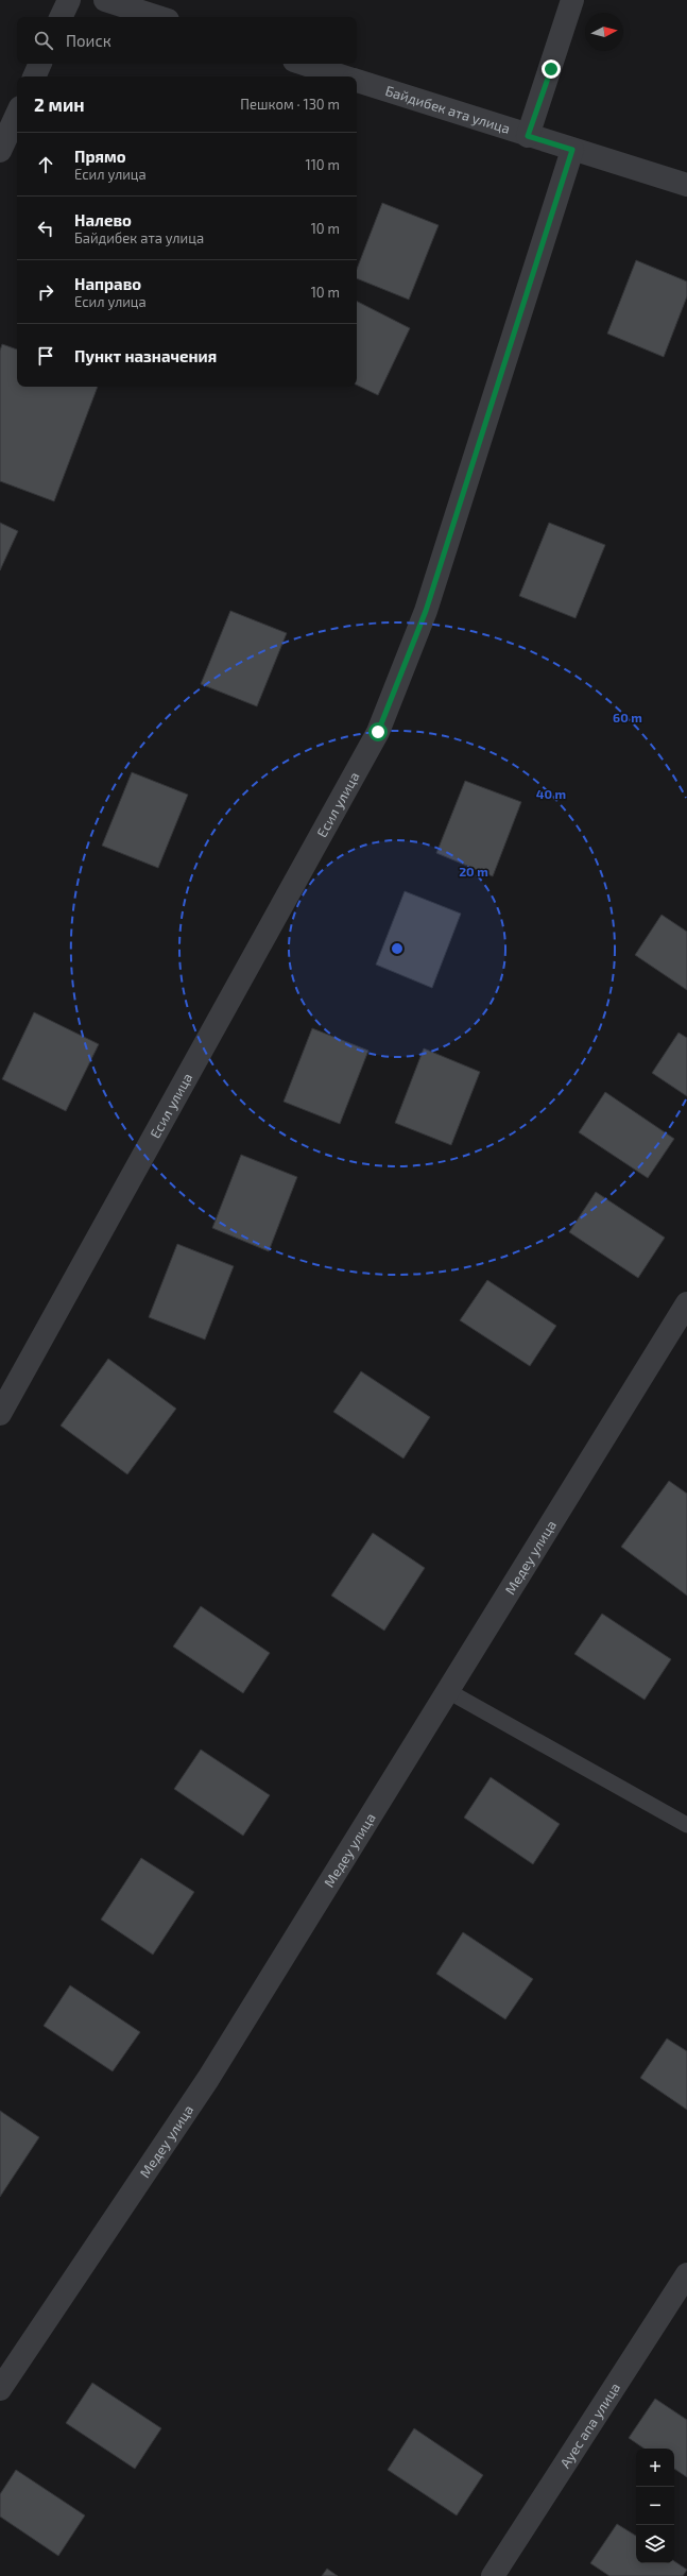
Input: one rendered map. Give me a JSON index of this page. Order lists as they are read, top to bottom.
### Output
{
  "streets": {
    "street": [
      "Байдибек ата улица",
      "Есил улица",
      "Медеу улица",
      "Ауес апа улица"
    ]
  },
  "crossings": [
    ["Байдибек ата улица", "Есил улица"]
  ],
  "north": "right",
  "page": {
    "search": "Поиск",
    "heading": ["2 мин", "Пешком · 130 m"],
    "list": [
      ["Прямо", "Есил улица", "110 m"],
      ["Налево", "Байдибек ата улица", "10 m"],
      ["Направо", "Есил улица", "10 m"],
      "Пункт назначения"
    ],
    "map_buttons": ["+", "−"]
  },
  "rings": ["60 m", "40 m", "20 m"]
}
